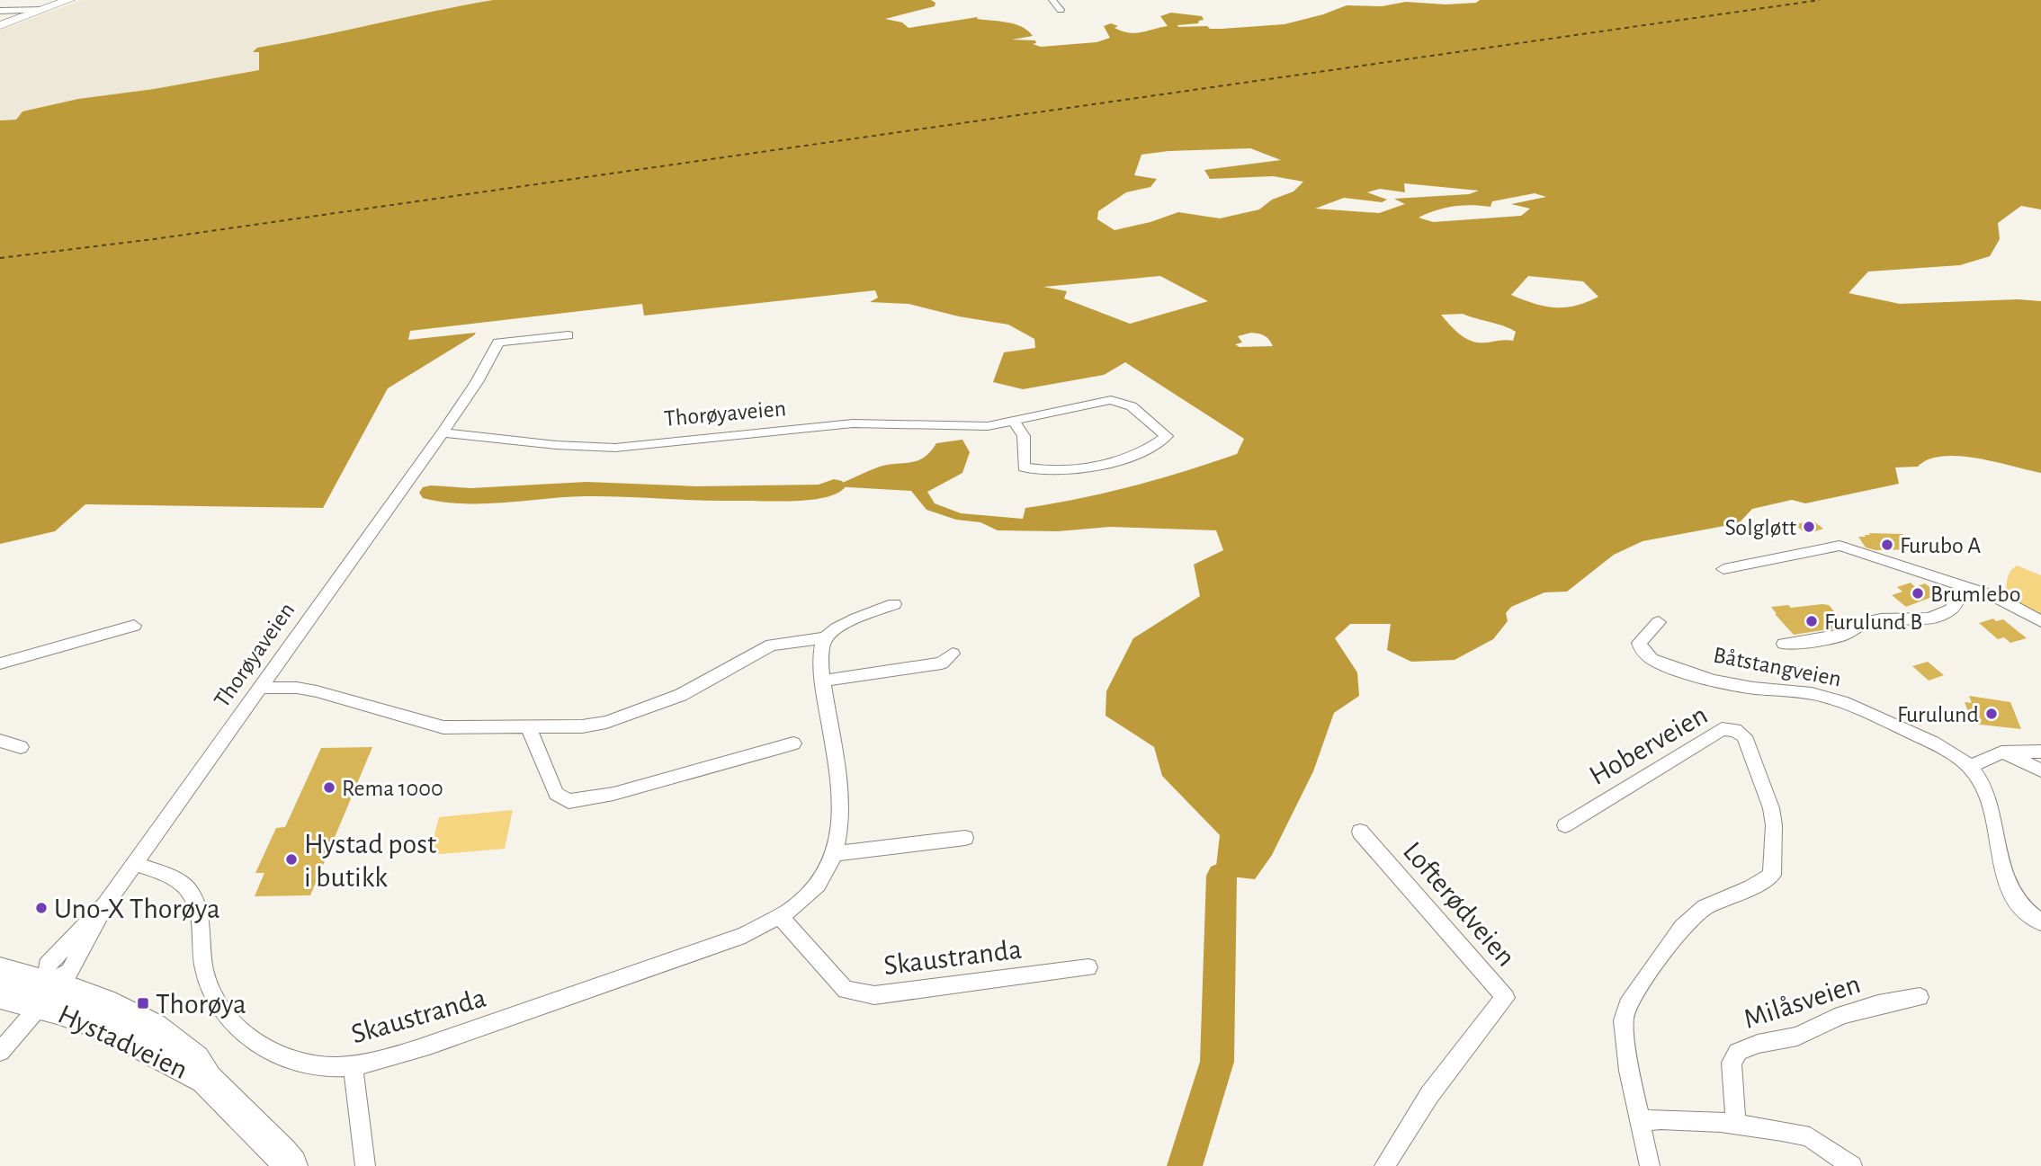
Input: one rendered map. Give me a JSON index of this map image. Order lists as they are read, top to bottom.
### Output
{
  "streets": {
    "main road": ["Hystadveien"],
    "street": [
      "Thorøyaveien",
      "Båtstangveien",
      "Hoberveien",
      "Lofterødveien",
      "Skaustranda",
      "Milåsveien"
    ]
  },
  "crossings": [
    ["Thorøyaveien", "Skaustranda"],
    ["Thorøyaveien", "Hystadveien"]
  ],
  "places": {
    "other": [
      "Solgløtt",
      "Furubo A",
      "Brumlebo",
      "Furulund B",
      "Furulund",
      "Rema 1000",
      "Hystad post i butikk",
      "Uno-X Thorøya"
    ],
    "transit": ["Thorøya"]
  }
}
